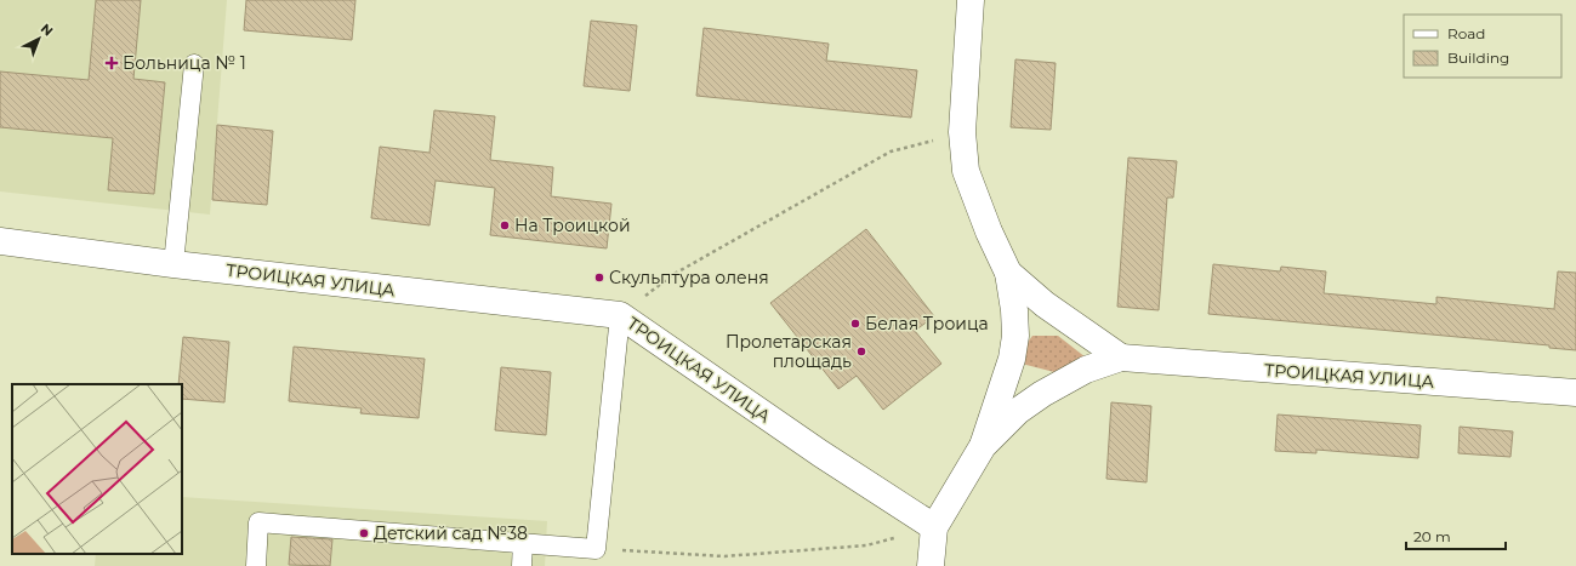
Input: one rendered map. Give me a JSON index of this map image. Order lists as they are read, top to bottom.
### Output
{
  "streets": {
    "street": ["ТРОИЦКАЯ УЛИЦА"]
  },
  "places": {
    "health": ["Больница № 1"],
    "other": [
      "На Троицкой",
      "Скульптура оленя",
      "Белая Троица",
      "Пролетарская площадь",
      "Детский сад №38"
    ]
  },
  "legend": ["Road", "Building"],
  "scale_bar": "20 m",
  "north": "top right"
}
